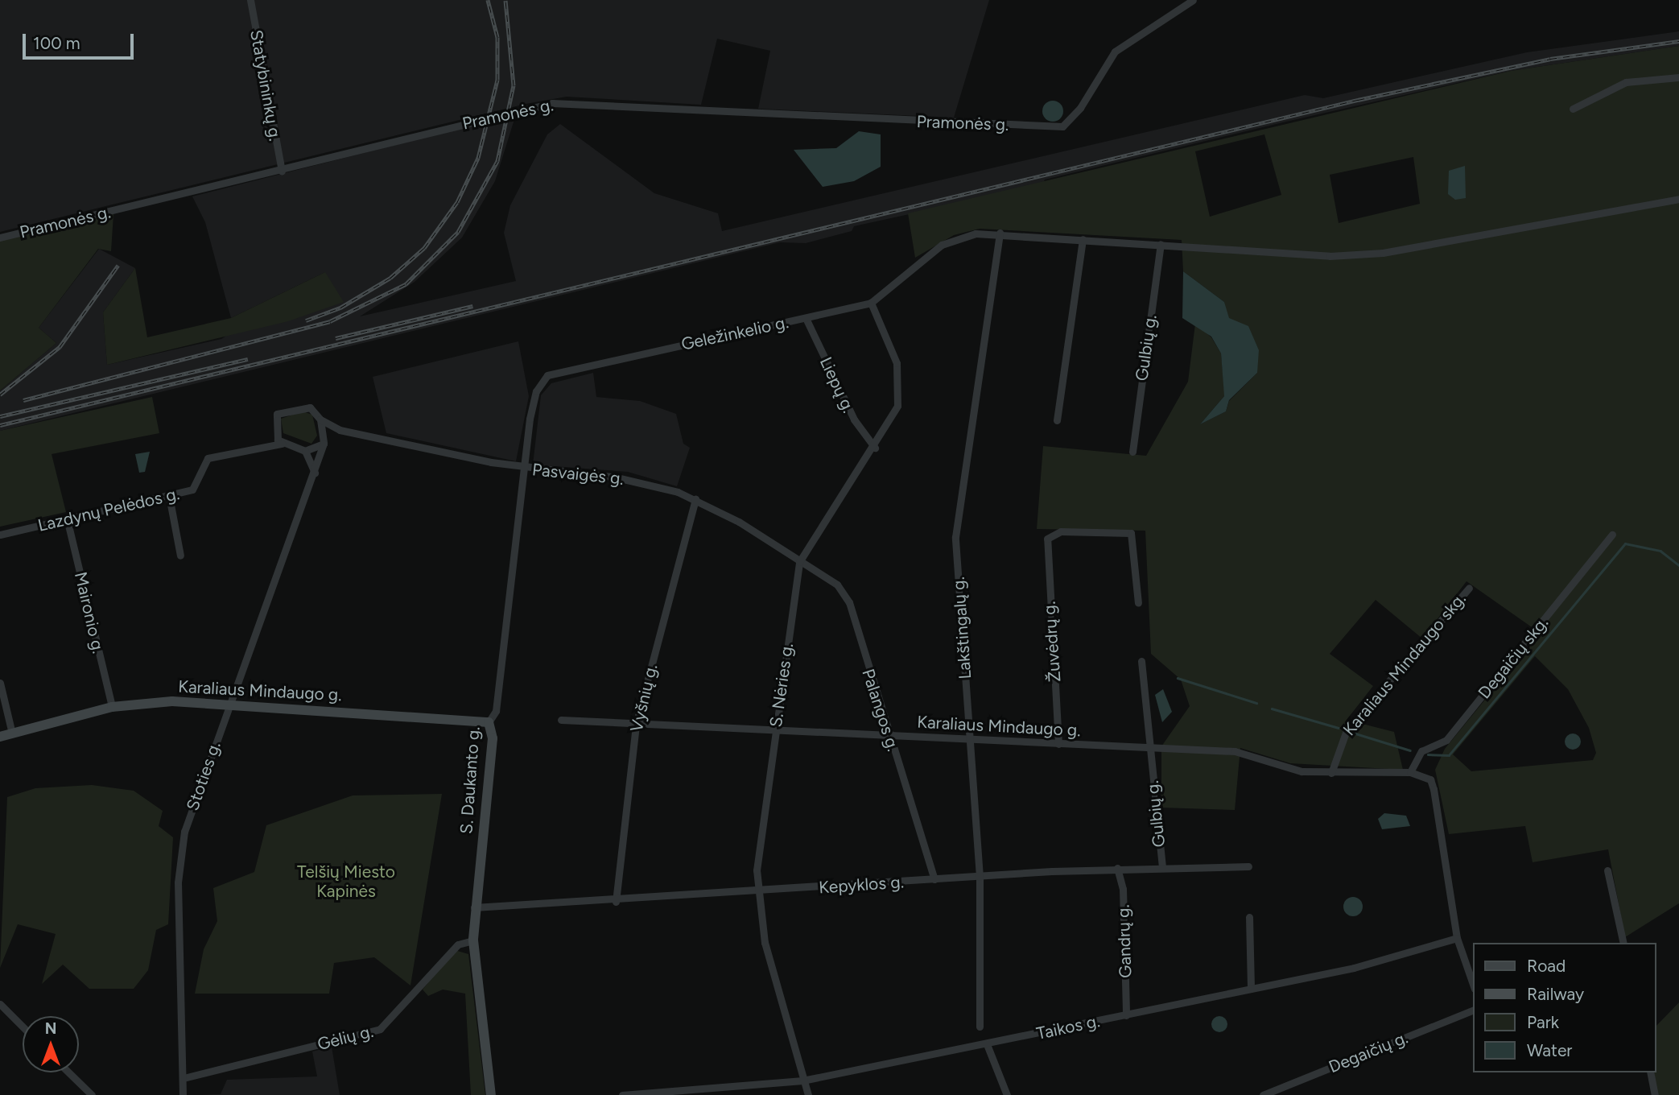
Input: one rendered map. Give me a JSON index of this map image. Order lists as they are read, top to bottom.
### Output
{
  "streets": {
    "main road": ["Karaliaus Mindaugo g.", "S. Daukanto g."],
    "street": [
      "Statybininkų g.",
      "Pramonės g.",
      "Geležinkelio g.",
      "Gulbių g.",
      "Liepų g.",
      "Pasvaigės g.",
      "Lazdynų Pelėdos g.",
      "Maironio g.",
      "Lakštingalų g.",
      "Žuvėdrų g.",
      "Degaičių skg.",
      "Karaliaus Mindaugo skg.",
      "S. Nėries g.",
      "Vyšnių g.",
      "Palangos g.",
      "Stoties g.",
      "Kepyklos g.",
      "Gandrų g.",
      "Taikos g.",
      "Gėlių g.",
      "Degaičių g."
    ]
  },
  "crossings": [
    ["Statybininkų g.", "Pramonės g."],
    ["Geležinkelio g.", "Gulbių g."],
    ["Geležinkelio g.", "Liepų g."],
    ["Geležinkelio g.", "Pasvaigės g."],
    ["Geležinkelio g.", "Lakštingalų g."],
    ["Geležinkelio g.", "S. Nėries g."],
    ["Geležinkelio g.", "S. Daukanto g."],
    ["Gulbių g.", "Karaliaus Mindaugo g."],
    ["Gulbių g.", "Kepyklos g."],
    ["Liepų g.", "S. Nėries g."],
    ["Pasvaigės g.", "Lazdynų Pelėdos g."],
    ["Pasvaigės g.", "S. Nėries g."],
    ["Pasvaigės g.", "Vyšnių g."],
    ["Pasvaigės g.", "Palangos g."],
    ["Pasvaigės g.", "Stoties g."],
    ["Pasvaigės g.", "S. Daukanto g."],
    ["Lazdynų Pelėdos g.", "Maironio g."],
    ["Lazdynų Pelėdos g.", "Stoties g."],
    ["Maironio g.", "Karaliaus Mindaugo g."],
    ["Lakštingalų g.", "Karaliaus Mindaugo g."],
    ["Lakštingalų g.", "Kepyklos g."],
    ["Žuvėdrų g.", "Karaliaus Mindaugo g."],
    ["Degaičių skg.", "Karaliaus Mindaugo g."],
    ["Karaliaus Mindaugo skg.", "Karaliaus Mindaugo g."],
    ["S. Nėries g.", "Karaliaus Mindaugo g."],
    ["S. Nėries g.", "Palangos g."],
    ["S. Nėries g.", "Kepyklos g."],
    ["S. Nėries g.", "Taikos g."],
    ["Karaliaus Mindaugo g.", "Vyšnių g."],
    ["Karaliaus Mindaugo g.", "Palangos g."],
    ["Karaliaus Mindaugo g.", "Stoties g."],
    ["Karaliaus Mindaugo g.", "S. Daukanto g."],
    ["Karaliaus Mindaugo g.", "Taikos g."],
    ["Vyšnių g.", "Kepyklos g."],
    ["Palangos g.", "Kepyklos g."],
    ["Stoties g.", "Gėlių g."],
    ["S. Daukanto g.", "Kepyklos g."],
    ["S. Daukanto g.", "Gėlių g."],
    ["Kepyklos g.", "Gandrų g."],
    ["Gandrų g.", "Taikos g."]
  ],
  "parks": ["Telšių Miesto Kapinės"],
  "legend": [
    "Road",
    "Railway",
    "Park",
    "Water"
  ],
  "scale_bar": "100 m",
  "north": "top"
}
